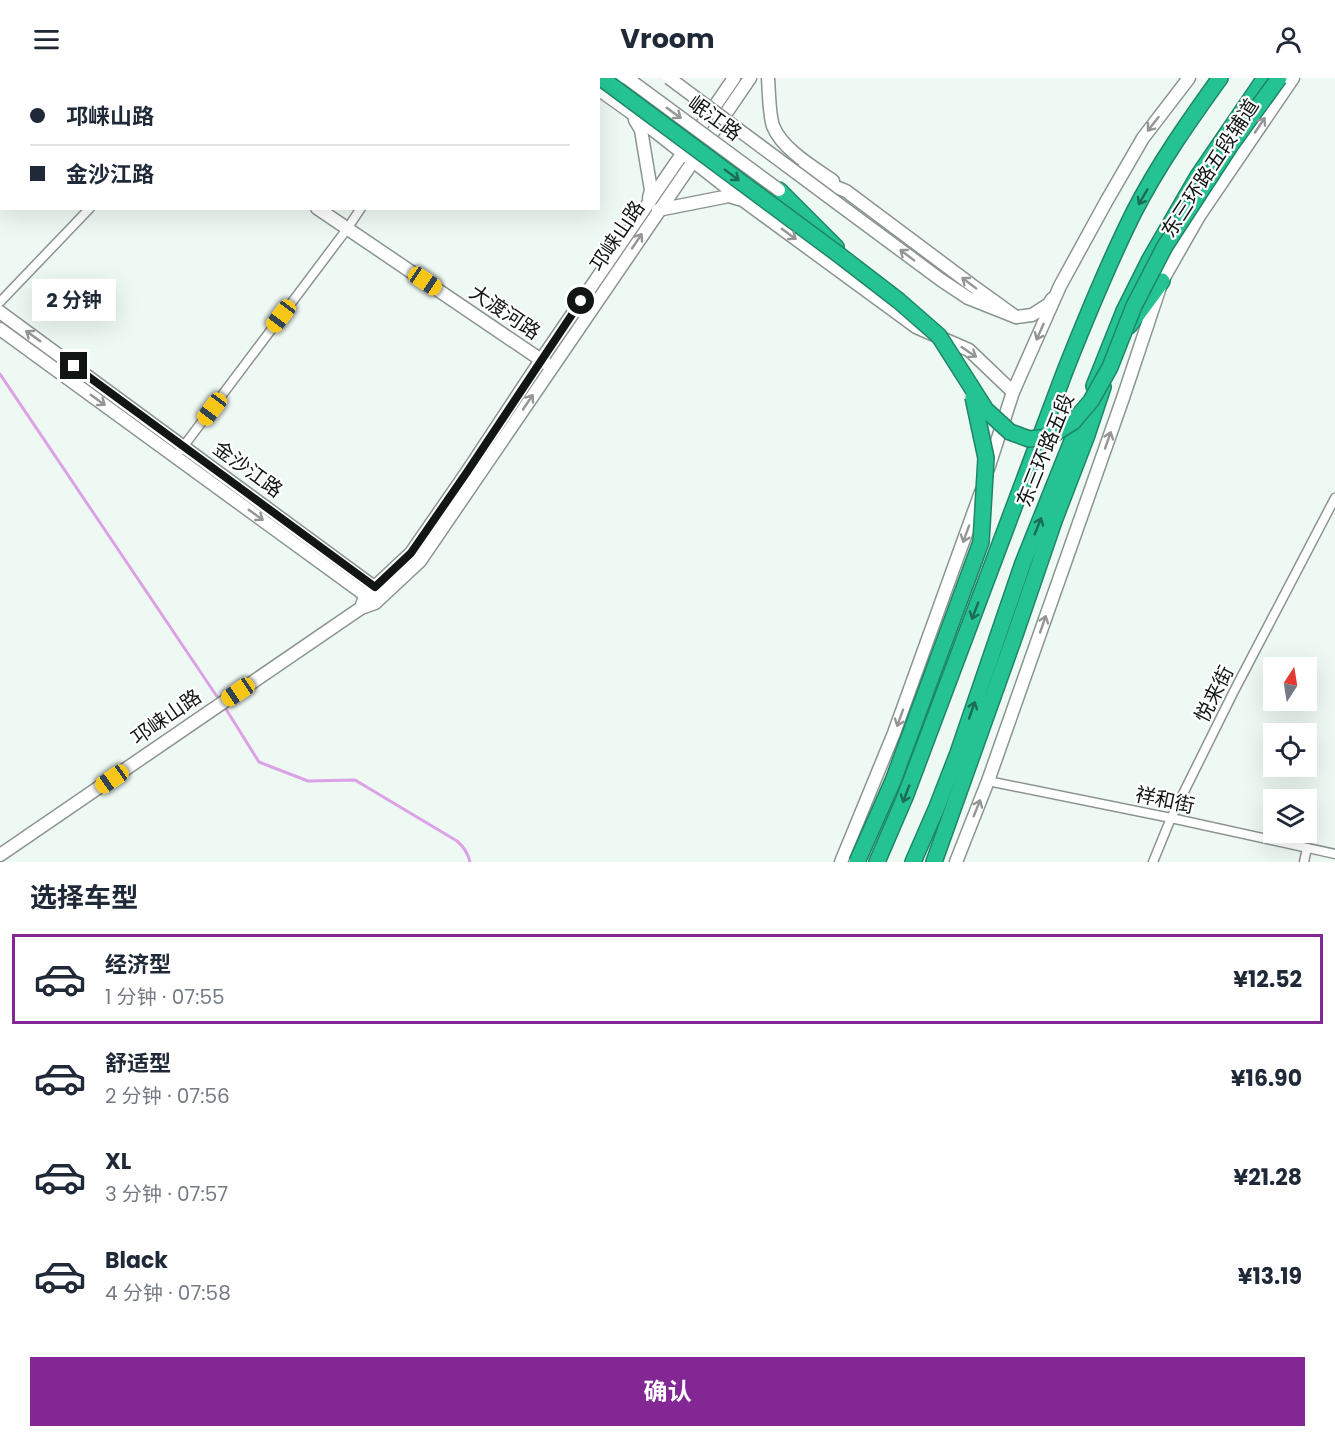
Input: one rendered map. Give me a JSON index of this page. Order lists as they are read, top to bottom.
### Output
{
  "streets": {
    "highway": ["东三环路五段"],
    "main road": [
      "岷江路",
      "东三环路五段辅道",
      "邛崃山路",
      "大渡河路",
      "金沙江路"
    ],
    "street": ["悦来街", "祥和街"]
  },
  "crossings": [
    ["邛崃山路", "大渡河路"],
    ["邛崃山路", "金沙江路"],
    ["悦来街", "祥和街"]
  ],
  "north": "top",
  "page": {
    "header": "Vroom",
    "banner": ["邛崃山路", "金沙江路"],
    "bubble": "2 分钟",
    "heading": "选择车型",
    "list": [
      {
        "name": "经济型",
        "note": "1 分钟 · 07:55",
        "value": "¥12.52"
      },
      {
        "name": "舒适型",
        "note": "2 分钟 · 07:56",
        "value": "¥16.90"
      },
      {
        "name": "XL",
        "note": "3 分钟 · 07:57",
        "value": "¥21.28"
      },
      {
        "name": "Black",
        "note": "4 分钟 · 07:58",
        "value": "¥13.19"
      }
    ],
    "buttons": "确认"
  }
}
